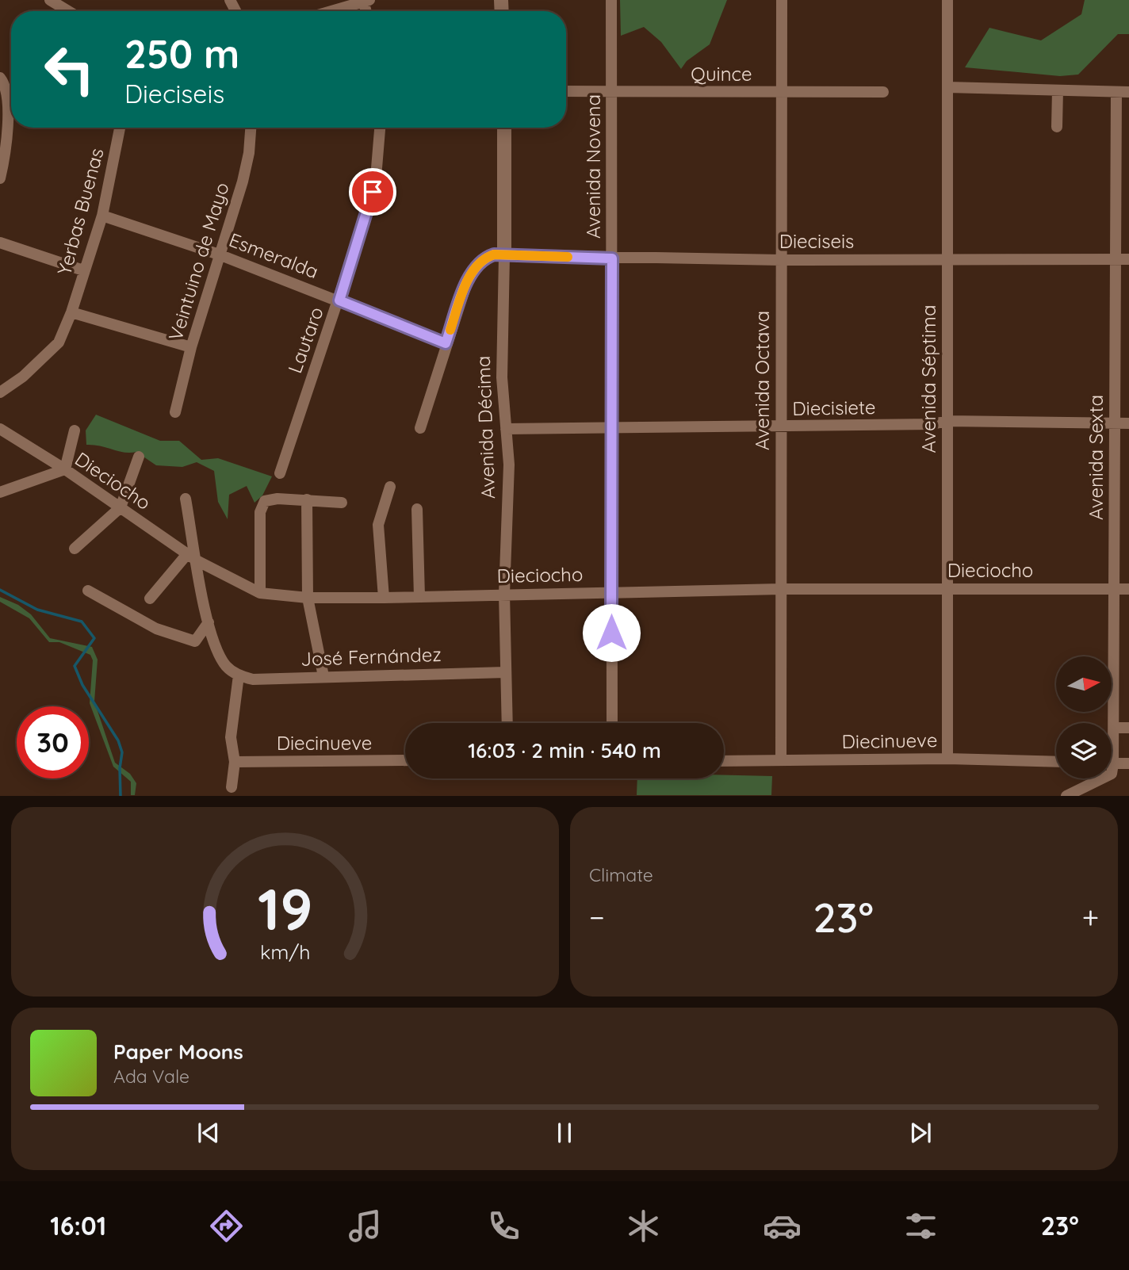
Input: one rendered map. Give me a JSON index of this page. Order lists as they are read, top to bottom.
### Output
{
  "streets": {
    "street": [
      "Quince",
      "Avenida Novena",
      "Yerbas Buenas",
      "Dieciseis",
      "Esmeralda",
      "Veintuino de Mayo",
      "Lautaro",
      "Avenida Séptima",
      "Avenida Octava",
      "Diecisiete",
      "Avenida Décima",
      "Avenida Sexta",
      "Dieciocho",
      "José Fernández",
      "Diecinueve"
    ]
  },
  "crossings": [
    ["Quince", "Avenida Novena"],
    ["Quince", "Avenida Octava"],
    ["Avenida Novena", "Dieciseis"],
    ["Avenida Novena", "Diecisiete"],
    ["Avenida Novena", "Dieciocho"],
    ["Yerbas Buenas", "Esmeralda"],
    ["Dieciseis", "Avenida Séptima"],
    ["Dieciseis", "Avenida Octava"],
    ["Dieciseis", "Avenida Décima"],
    ["Dieciseis", "Avenida Sexta"],
    ["Esmeralda", "Veintuino de Mayo"],
    ["Esmeralda", "Lautaro"],
    ["Avenida Séptima", "Diecisiete"],
    ["Avenida Séptima", "Dieciocho"],
    ["Avenida Séptima", "Diecinueve"],
    ["Avenida Octava", "Diecisiete"],
    ["Avenida Octava", "Dieciocho"],
    ["Avenida Octava", "Diecinueve"],
    ["Diecisiete", "Avenida Décima"],
    ["Diecisiete", "Avenida Sexta"],
    ["Avenida Décima", "Dieciocho"],
    ["Avenida Décima", "José Fernández"],
    ["Avenida Sexta", "Dieciocho"]
  ],
  "north": "right",
  "page": {
    "turn": ["250 m", "Dieciseis"],
    "limit": "30",
    "trip": "16:03 · 2 min · 540 m",
    "tile": "Climate",
    "heat": ["−", "23°", "+"],
    "song": ["Paper Moons", "Ada Vale"],
    "tabs": ["16:01", "23°"],
    "gauge": ["19", "km/h"]
  }
}
